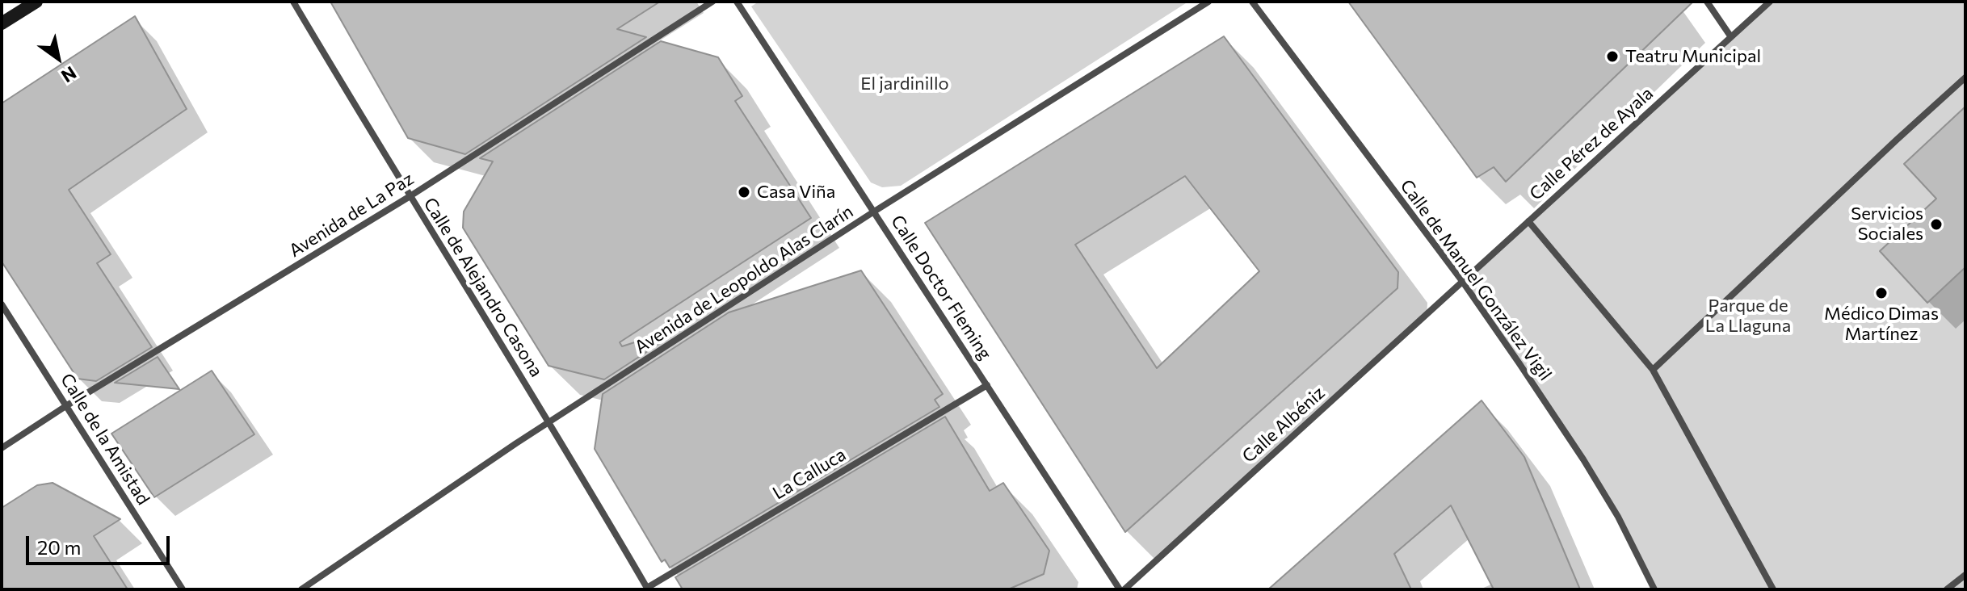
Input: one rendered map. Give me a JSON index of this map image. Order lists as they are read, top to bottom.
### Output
{
  "streets": {
    "street": [
      "Calle Pérez de Ayala",
      "Avenida de La Paz",
      "Avenida de Leopoldo Alas Clarín",
      "Calle de Manuel González Vigil",
      "Calle de Alejandro Casona",
      "Calle Doctor Fleming",
      "Calle Albéniz",
      "Calle de la Amistad",
      "La Calluca"
    ]
  },
  "crossings": [
    ["Calle Pérez de Ayala", "Calle de Manuel González Vigil"],
    ["Calle Pérez de Ayala", "Calle Albéniz"],
    ["Avenida de La Paz", "Calle de Alejandro Casona"],
    ["Avenida de La Paz", "Calle de la Amistad"],
    ["Avenida de Leopoldo Alas Clarín", "Calle de Alejandro Casona"],
    ["Avenida de Leopoldo Alas Clarín", "Calle Doctor Fleming"],
    ["Calle de Manuel González Vigil", "Calle Albéniz"],
    ["Calle de Alejandro Casona", "La Calluca"],
    ["Calle Doctor Fleming", "Calle Albéniz"],
    ["Calle Doctor Fleming", "La Calluca"]
  ],
  "parks": ["El jardinillo", "Parque de La Llaguna"],
  "places": [
    "Teatru Municipal",
    "Casa Viña",
    "Servicios Sociales",
    "Médico Dimas Martínez"
  ],
  "scale_bar": "20 m",
  "north": "bottom right"
}
